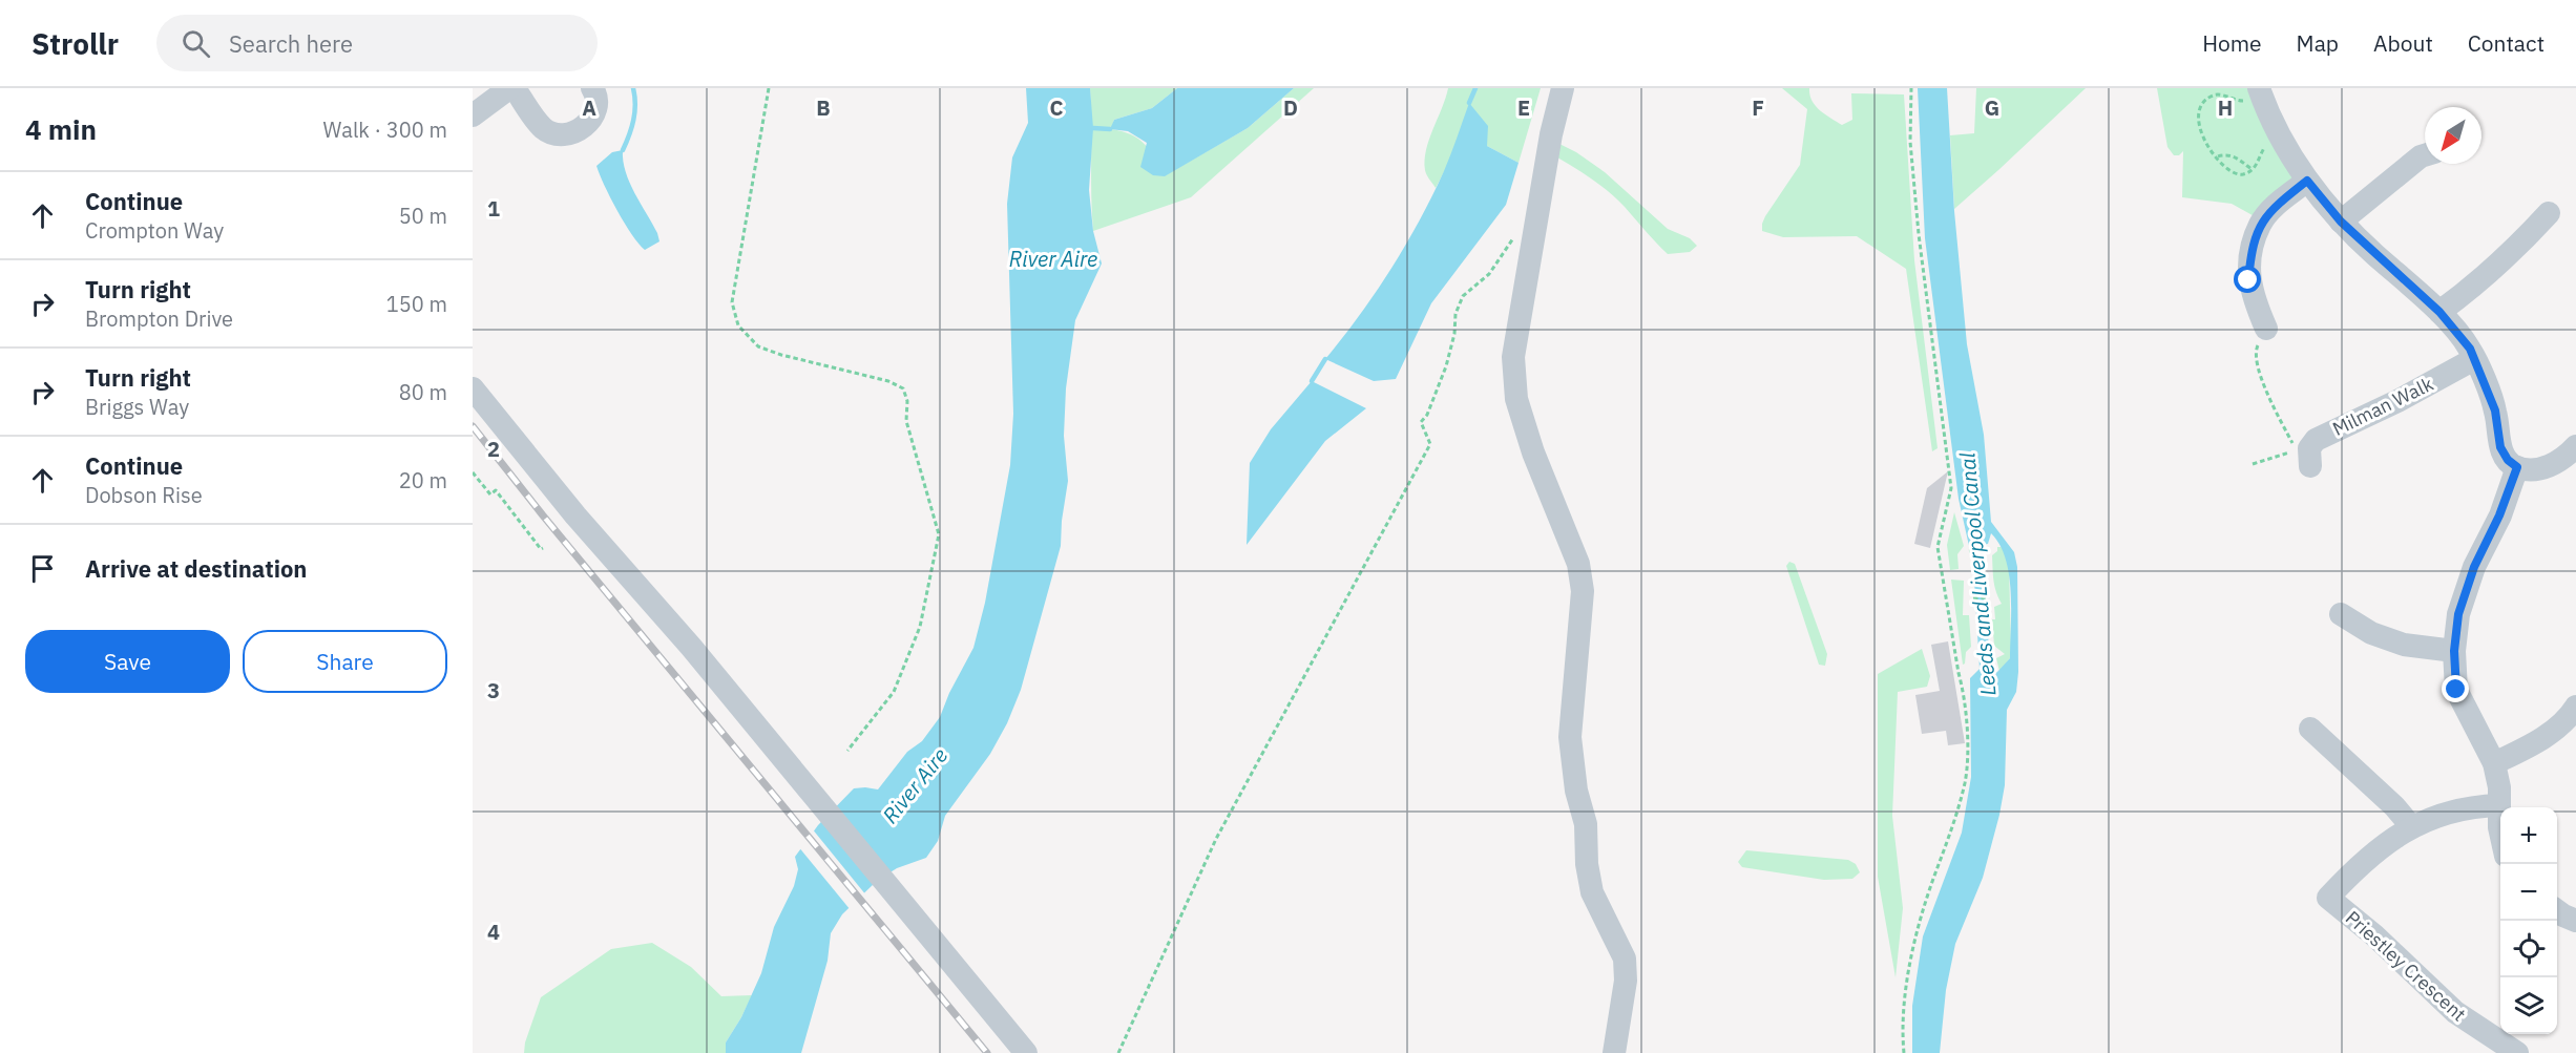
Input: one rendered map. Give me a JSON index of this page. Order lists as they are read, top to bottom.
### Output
{
  "streets": {
    "street": ["Milman Walk", "Priestley Crescent"]
  },
  "water": ["River Aire", "Leeds and Liverpool Canal"],
  "north": "bottom left",
  "page": {
    "header": "Strollr",
    "search": "Search here",
    "nav": [
      "Home",
      "Map",
      "About",
      "Contact"
    ],
    "heading": ["4 min", "Walk · 300 m"],
    "list": [
      ["Continue", "Crompton Way", "50 m"],
      ["Turn right", "Brompton Drive", "150 m"],
      ["Turn right", "Briggs Way", "80 m"],
      ["Continue", "Dobson Rise", "20 m"],
      "Arrive at destination"
    ],
    "buttons": ["Save", "Share"],
    "map_buttons": ["+", "−"]
  },
  "grid": {
    "columns": [
      "A",
      "B",
      "C",
      "D",
      "E",
      "F",
      "G",
      "H"
    ],
    "rows": [
      "1",
      "2",
      "3",
      "4"
    ]
  }
}
